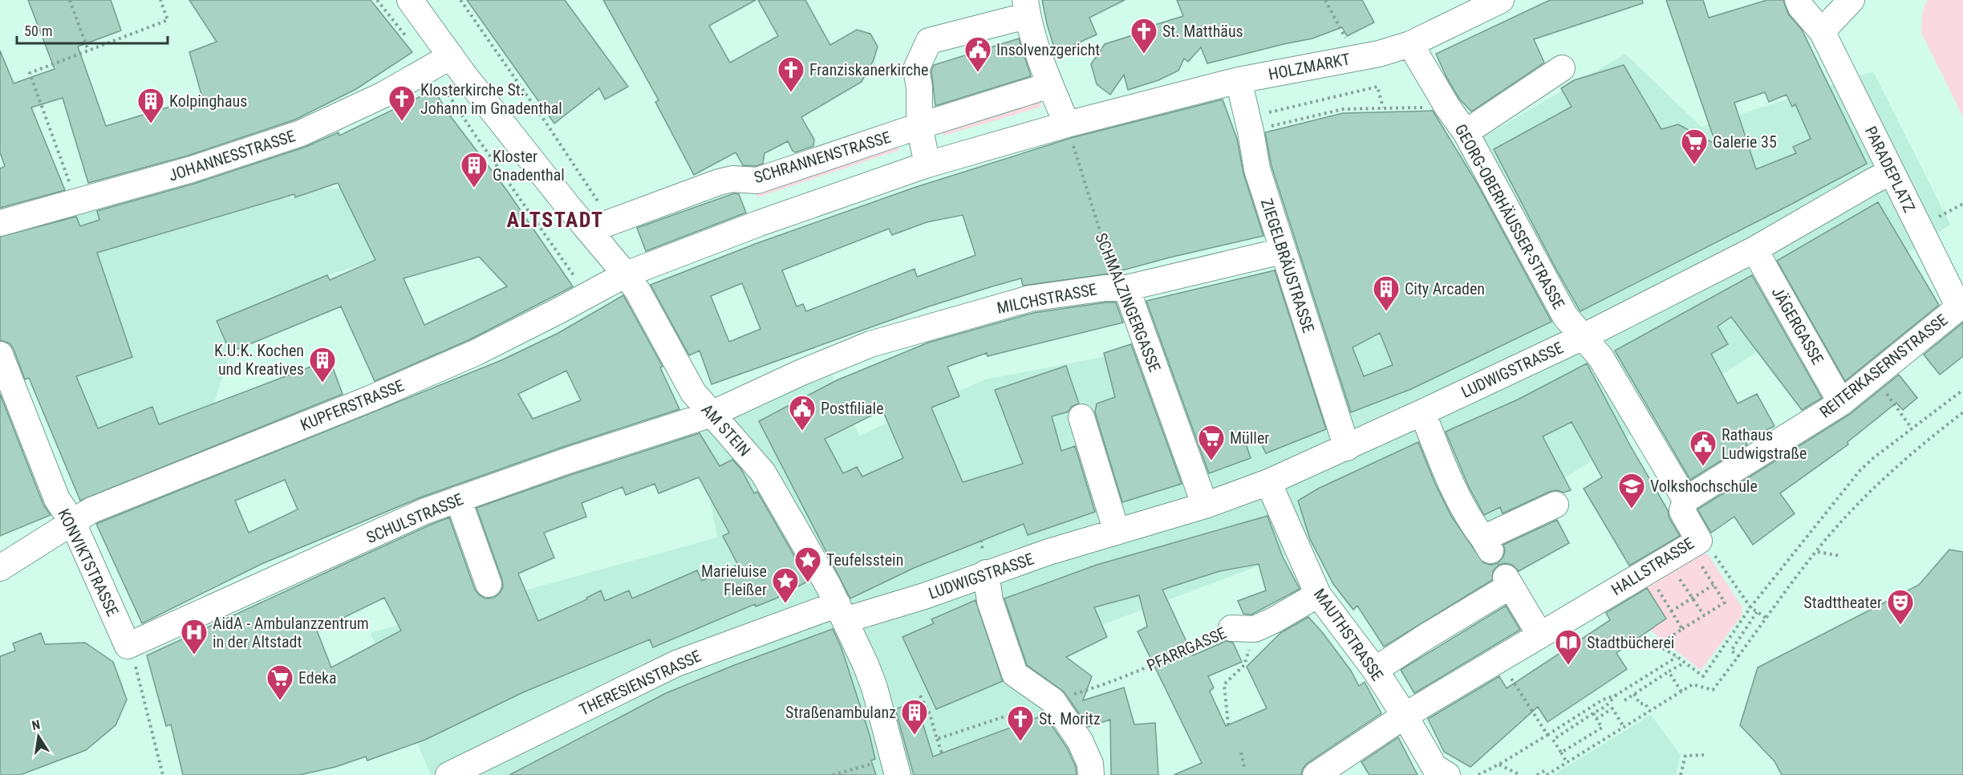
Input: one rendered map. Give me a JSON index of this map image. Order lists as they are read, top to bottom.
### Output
{
  "streets": {
    "street": [
      "HOLZMARKT",
      "JOHANNESSTRASSE",
      "SCHRANNENSTRASSE",
      "PARADEPLATZ",
      "GEORG-OBERHÄUSSER-STRASSE",
      "ZIEGELBRÄUSTRASSE",
      "MILCHSTRASSE",
      "SCHMALZINGERGASSE",
      "JÄGERGASSE",
      "REITERKASERNSTRASSE",
      "LUDWIGSTRASSE",
      "KUPFERSTRASSE",
      "AM STEIN",
      "SCHULSTRASSE",
      "KONVIKTSTRASSE",
      "HALLSTRASSE",
      "MAUTHSTRASSE",
      "PFARRGASSE",
      "THERESIENSTRASSE"
    ]
  },
  "crossings": [
    ["HOLZMARKT", "GEORG-OBERHÄUSSER-STRASSE"],
    ["HOLZMARKT", "ZIEGELBRÄUSTRASSE"],
    ["JOHANNESSTRASSE", "AM STEIN"],
    ["SCHRANNENSTRASSE", "AM STEIN"],
    ["PARADEPLATZ", "REITERKASERNSTRASSE"],
    ["PARADEPLATZ", "LUDWIGSTRASSE"],
    ["GEORG-OBERHÄUSSER-STRASSE", "LUDWIGSTRASSE"],
    ["GEORG-OBERHÄUSSER-STRASSE", "HALLSTRASSE"],
    ["ZIEGELBRÄUSTRASSE", "MILCHSTRASSE"],
    ["ZIEGELBRÄUSTRASSE", "LUDWIGSTRASSE"],
    ["MILCHSTRASSE", "SCHMALZINGERGASSE"],
    ["MILCHSTRASSE", "AM STEIN"],
    ["MILCHSTRASSE", "SCHULSTRASSE"],
    ["SCHMALZINGERGASSE", "LUDWIGSTRASSE"],
    ["JÄGERGASSE", "REITERKASERNSTRASSE"],
    ["JÄGERGASSE", "LUDWIGSTRASSE"],
    ["REITERKASERNSTRASSE", "HALLSTRASSE"],
    ["LUDWIGSTRASSE", "AM STEIN"],
    ["LUDWIGSTRASSE", "HALLSTRASSE"],
    ["LUDWIGSTRASSE", "MAUTHSTRASSE"],
    ["LUDWIGSTRASSE", "THERESIENSTRASSE"],
    ["KUPFERSTRASSE", "AM STEIN"],
    ["KUPFERSTRASSE", "KONVIKTSTRASSE"],
    ["AM STEIN", "SCHULSTRASSE"],
    ["AM STEIN", "THERESIENSTRASSE"],
    ["SCHULSTRASSE", "KONVIKTSTRASSE"],
    ["HALLSTRASSE", "MAUTHSTRASSE"],
    ["MAUTHSTRASSE", "PFARRGASSE"]
  ],
  "districts": ["ALTSTADT"],
  "places": {
    "church": [
      "St. Matthäus",
      "Franziskanerkirche",
      "Klosterkirche St. Johann im Gnadenthal",
      "St. Moritz"
    ],
    "public building": ["Insolvenzgericht", "Postfiliale", "Rathaus Ludwigstraße"],
    "building": [
      "Kolpinghaus",
      "Kloster Gnadenthal",
      "City Arcaden",
      "K.U.K. Kochen und Kreatives",
      "Straßenambulanz"
    ],
    "supermarket": ["Galerie 35", "Müller", "Edeka"],
    "school or university": ["Volkshochschule"],
    "place": ["Teufelsstein", "Marieluise Fleißer"],
    "theatre": ["Stadttheater"],
    "hospital": ["AidA - Ambulanzzentrum in der Altstadt"],
    "library": ["Stadtbücherei"]
  },
  "scale_bar": "50 m",
  "north": "top"
}
